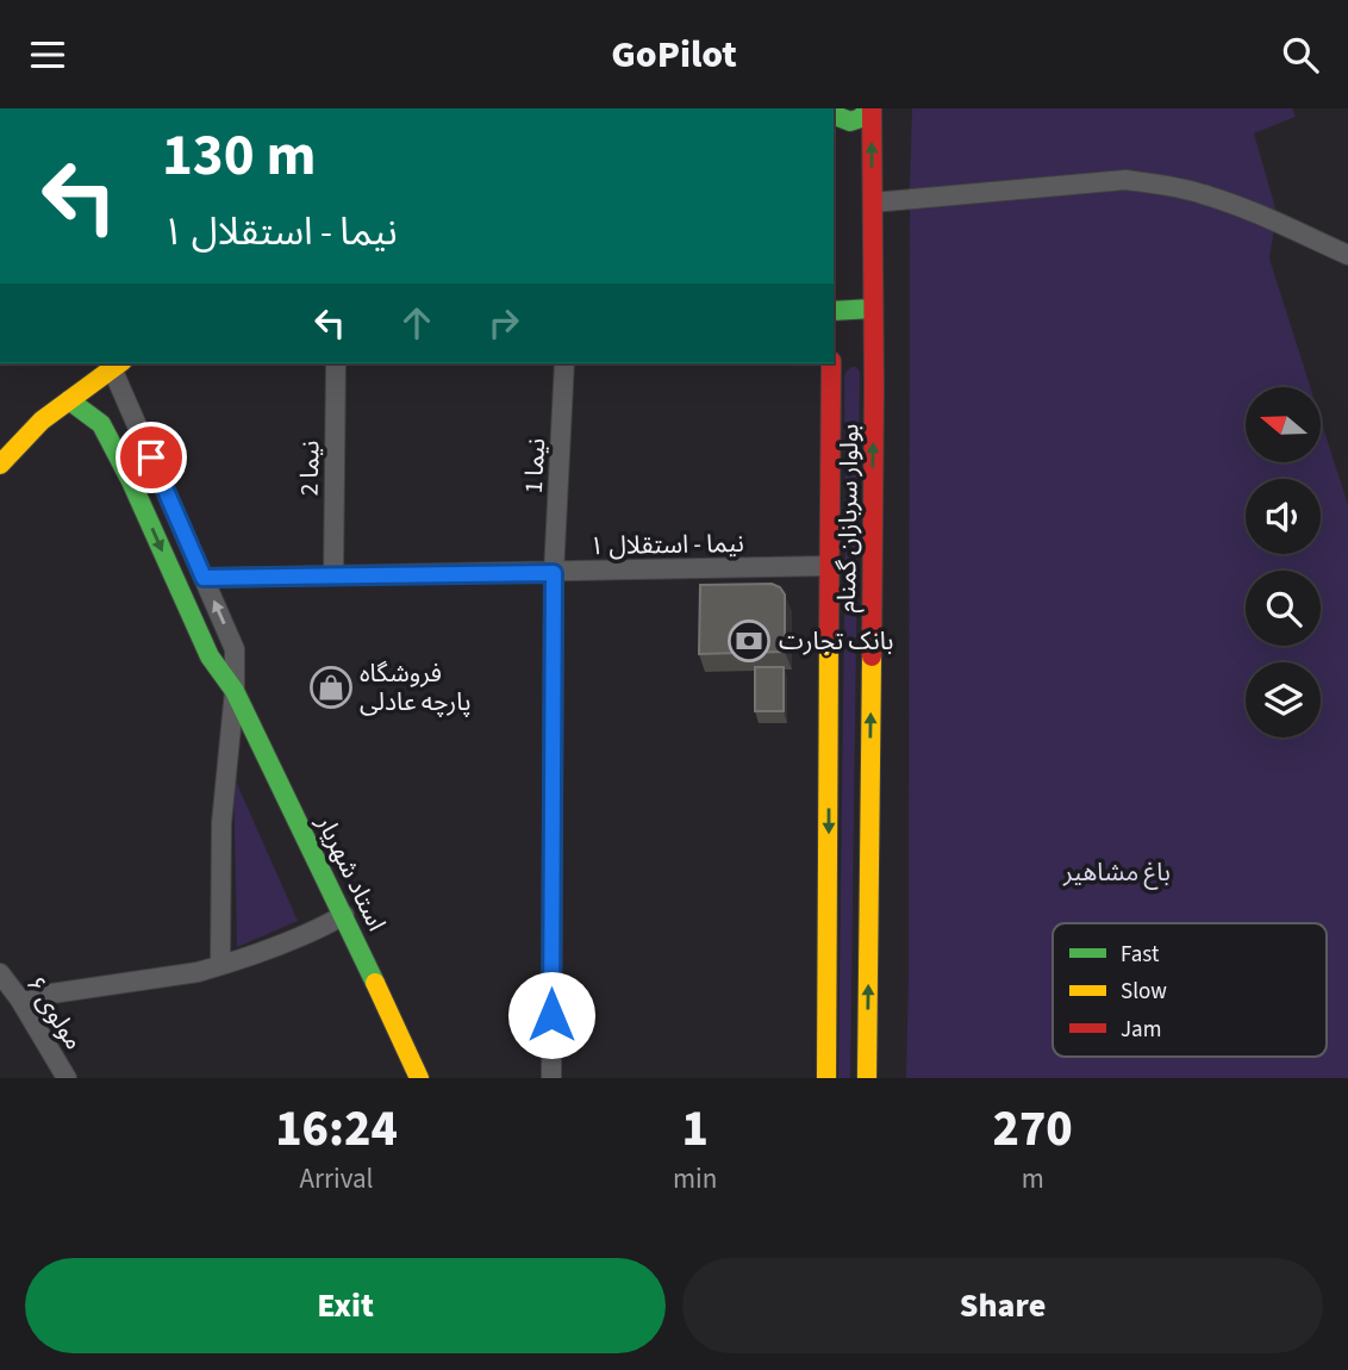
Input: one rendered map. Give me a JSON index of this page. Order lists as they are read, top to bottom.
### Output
{
  "streets": {
    "main road": ["بولوار سربازان گمنام", "استاد شهریار"],
    "street": [
      "نیما 1",
      "نیما 2",
      "نیما - استقلال ۱",
      "مولوی ۶"
    ]
  },
  "crossings": [
    ["نیما 1", "نیما - استقلال ۱"],
    ["نیما 2", "نیما - استقلال ۱"],
    ["بولوار سربازان گمنام", "نیما - استقلال ۱"],
    ["نیما - استقلال ۱", "استاد شهریار"]
  ],
  "parks": ["باغ مشاهیر"],
  "places": {
    "bank": ["بانک تجارت"],
    "shop": ["فروشگاه پارچه عادلی"]
  },
  "legend": ["Fast", "Slow", "Jam"],
  "north": "left",
  "page": {
    "header": "GoPilot",
    "turn": ["130 m", "نیما - استقلال ۱"],
    "eta": [
      "16:24",
      "Arrival",
      "1",
      "min",
      "270",
      "m"
    ],
    "buttons": ["Exit", "Share"]
  }
}
